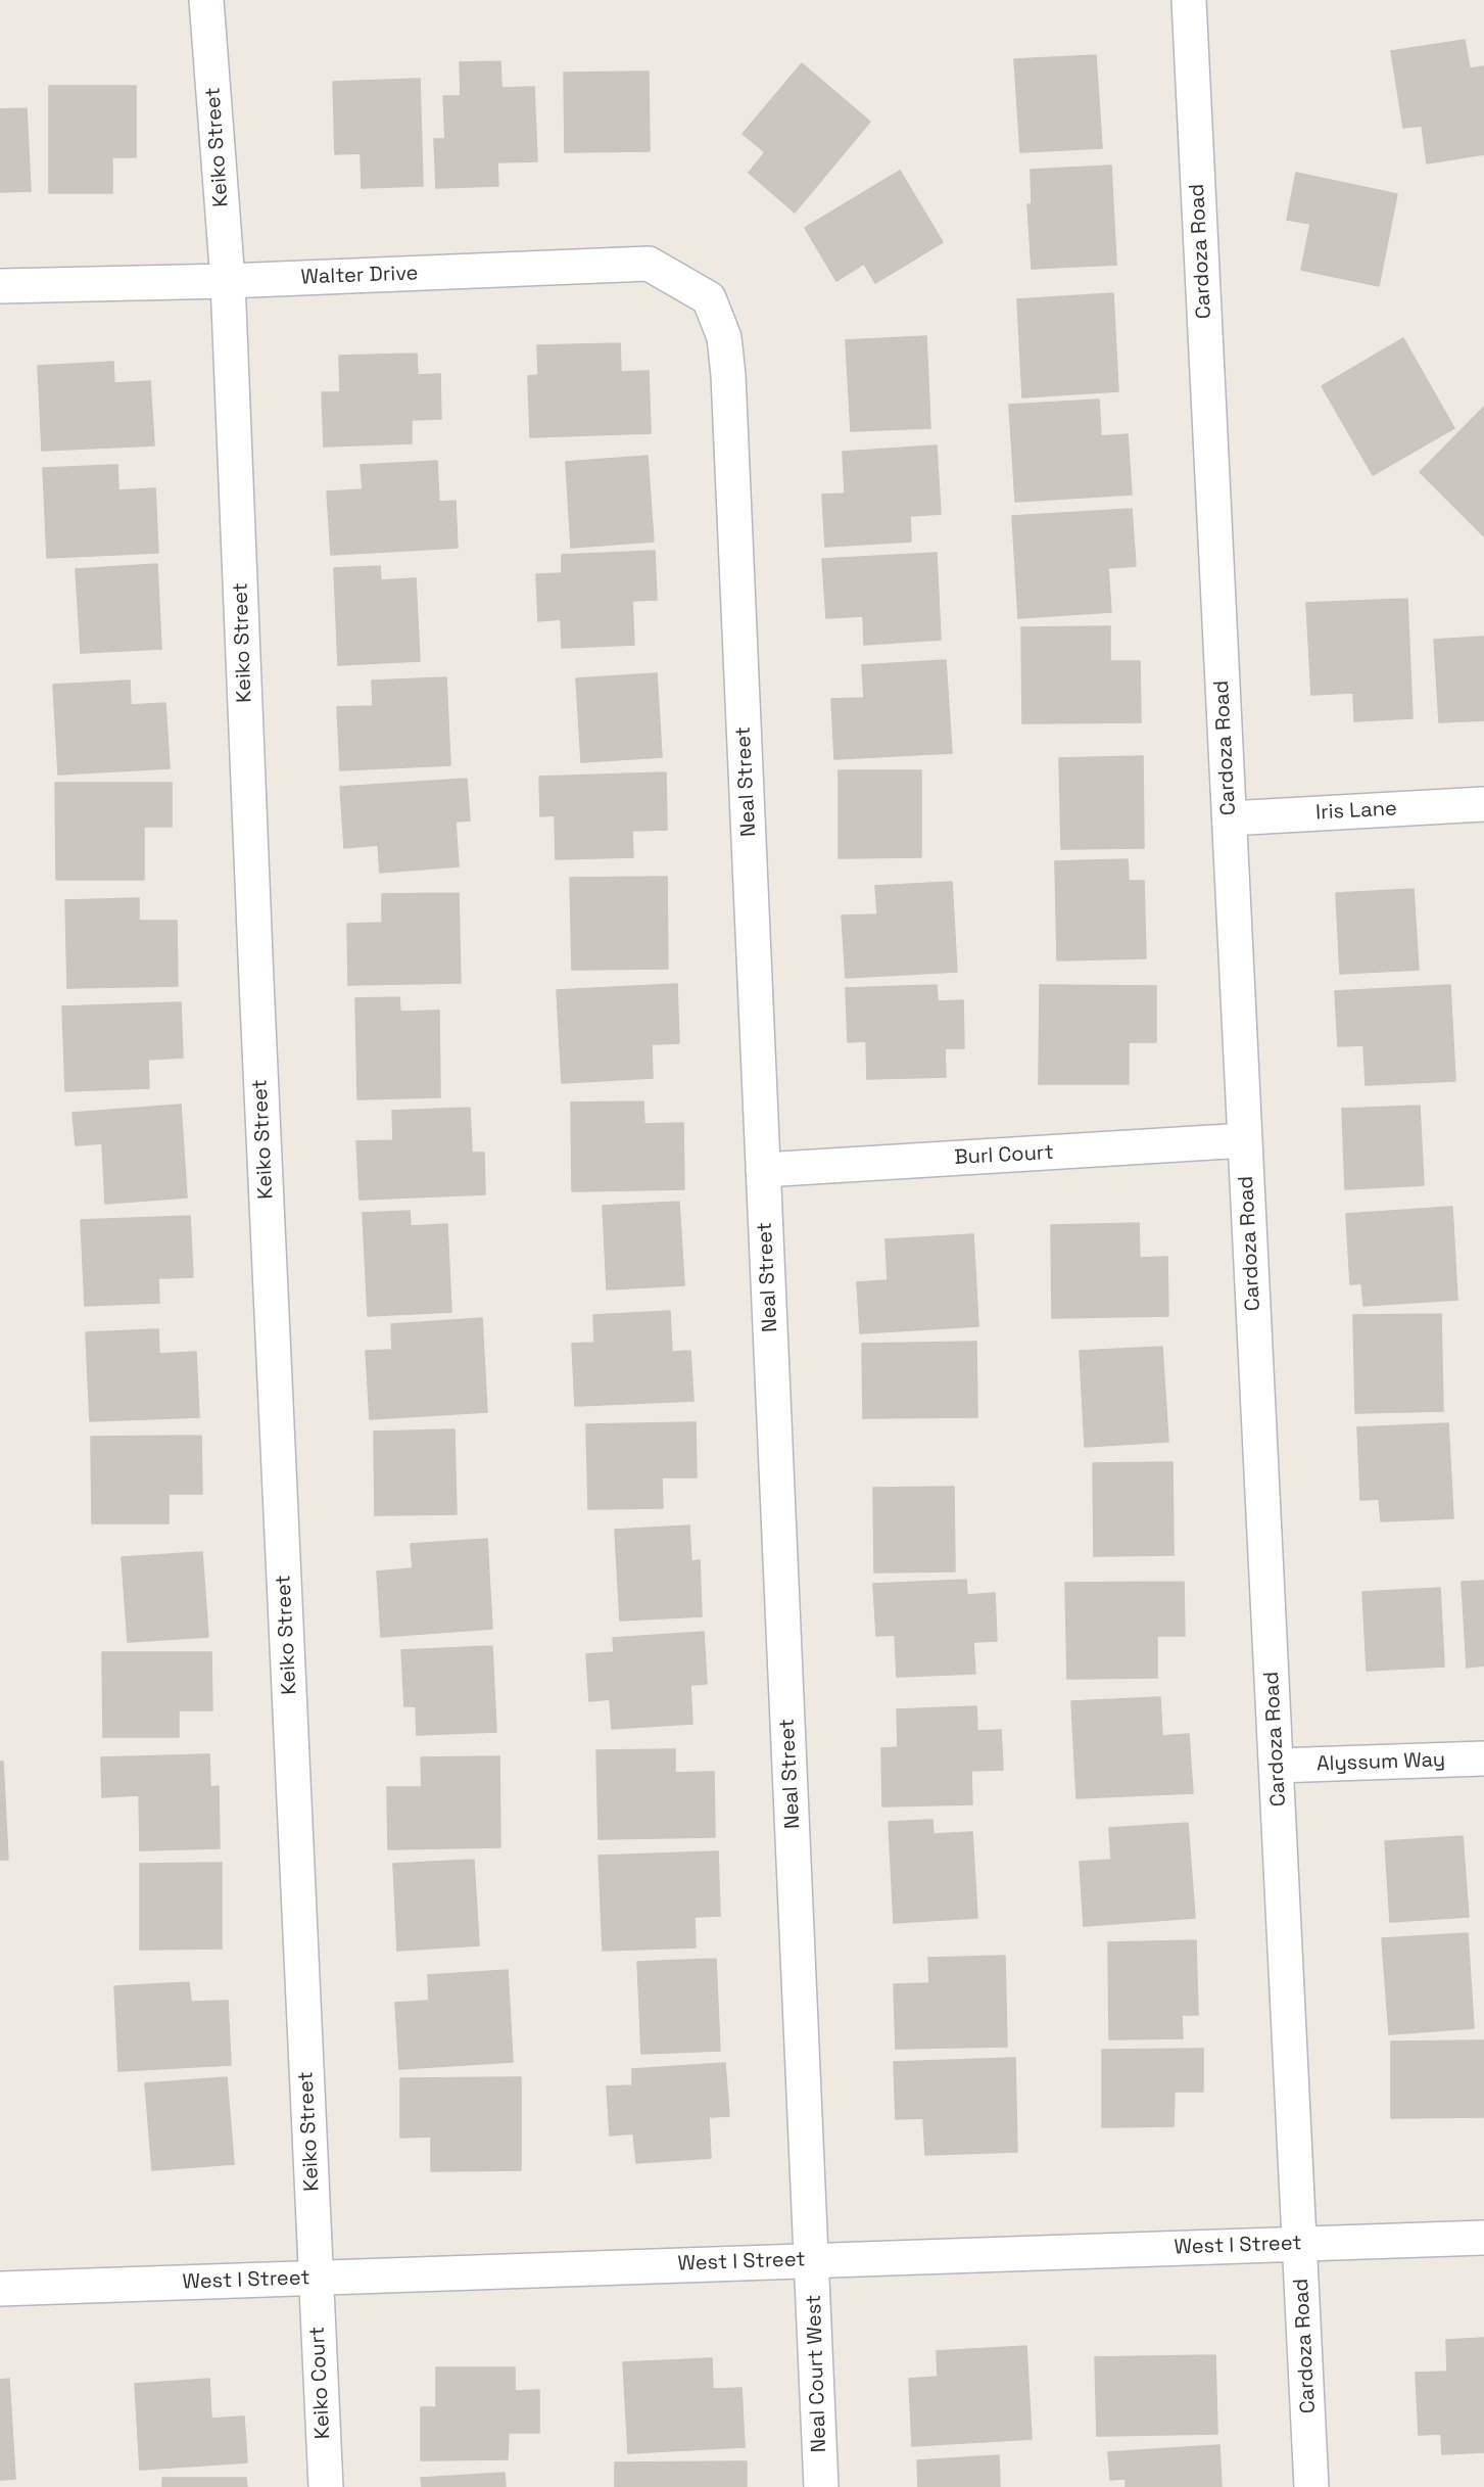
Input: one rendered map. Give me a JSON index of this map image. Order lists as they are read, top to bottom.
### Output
{
  "streets": {
    "street": [
      "Keiko Street",
      "Cardoza Road",
      "Walter Drive",
      "Neal Street",
      "Iris Lane",
      "Burl Court",
      "Alyssum Way",
      "West I Street",
      "Neal Court West",
      "Keiko Court"
    ]
  },
  "crossings": [
    ["Keiko Street", "Walter Drive"],
    ["Keiko Street", "West I Street"],
    ["Keiko Street", "Keiko Court"],
    ["Cardoza Road", "Iris Lane"],
    ["Cardoza Road", "Burl Court"],
    ["Cardoza Road", "Alyssum Way"],
    ["Cardoza Road", "West I Street"],
    ["Walter Drive", "Neal Street"],
    ["Neal Street", "Burl Court"],
    ["Neal Street", "West I Street"],
    ["Neal Street", "Neal Court West"],
    ["West I Street", "Neal Court West"],
    ["West I Street", "Keiko Court"]
  ]
}
